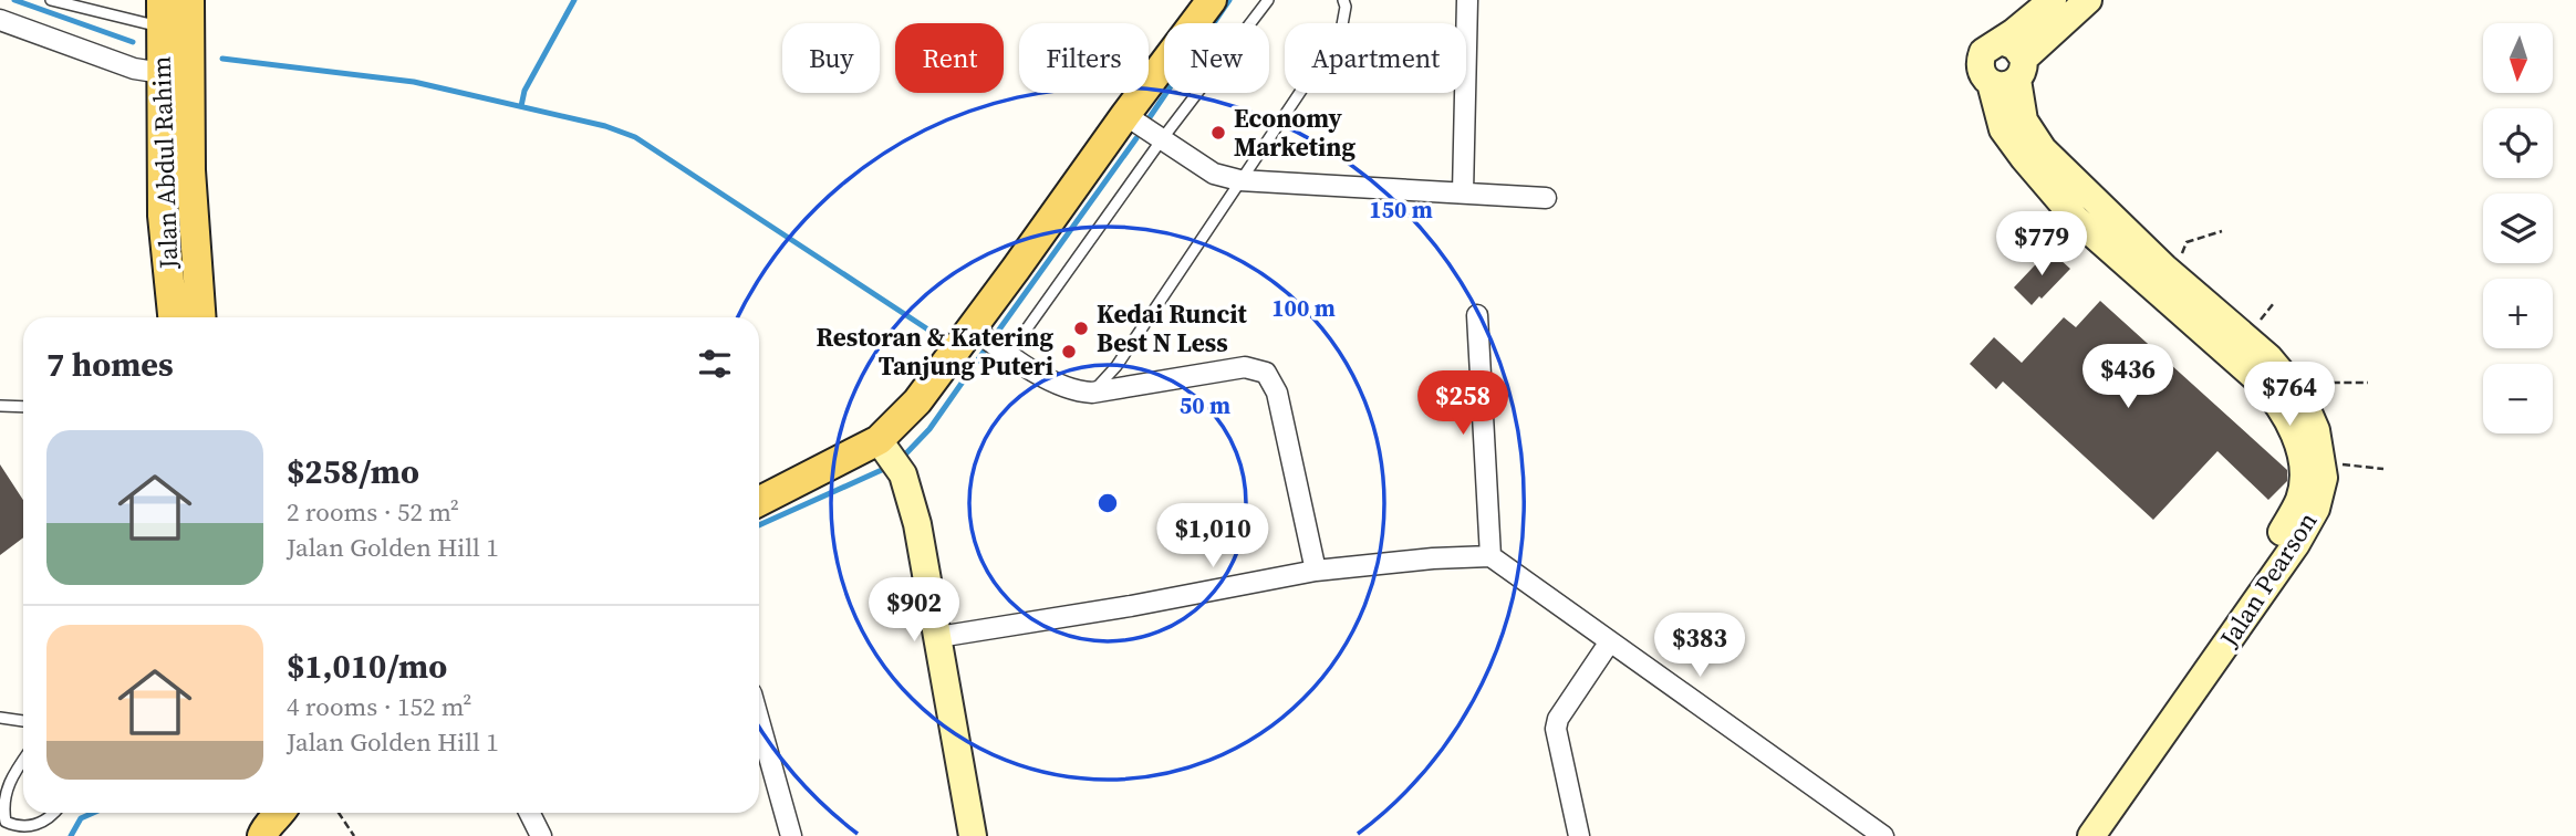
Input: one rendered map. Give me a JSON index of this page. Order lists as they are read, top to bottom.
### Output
{
  "streets": {
    "main road": ["Jalan Abdul Rahim", "Jalan Pearson"]
  },
  "places": ["Economy Marketing", "Kedai Runcit Best N Less", "Restoran & Katering Tanjung Puteri"],
  "north": "bottom",
  "page": {
    "map_buttons": ["+", "−"],
    "chip": [
      "Buy",
      "Rent",
      "Filters",
      "New",
      "Apartment"
    ],
    "price": [
      "$779",
      "$436",
      "$764",
      "$258",
      "$1,010",
      "$902",
      "$383"
    ],
    "heading": "7 homes",
    "list": [
      {
        "name": "$258/mo",
        "note": "2 rooms · 52 m² · Jalan Golden Hill 1"
      },
      {
        "name": "$1,010/mo",
        "note": "4 rooms · 152 m² · Jalan Golden Hill 1"
      }
    ]
  },
  "rings": ["150 m", "100 m", "50 m"]
}
